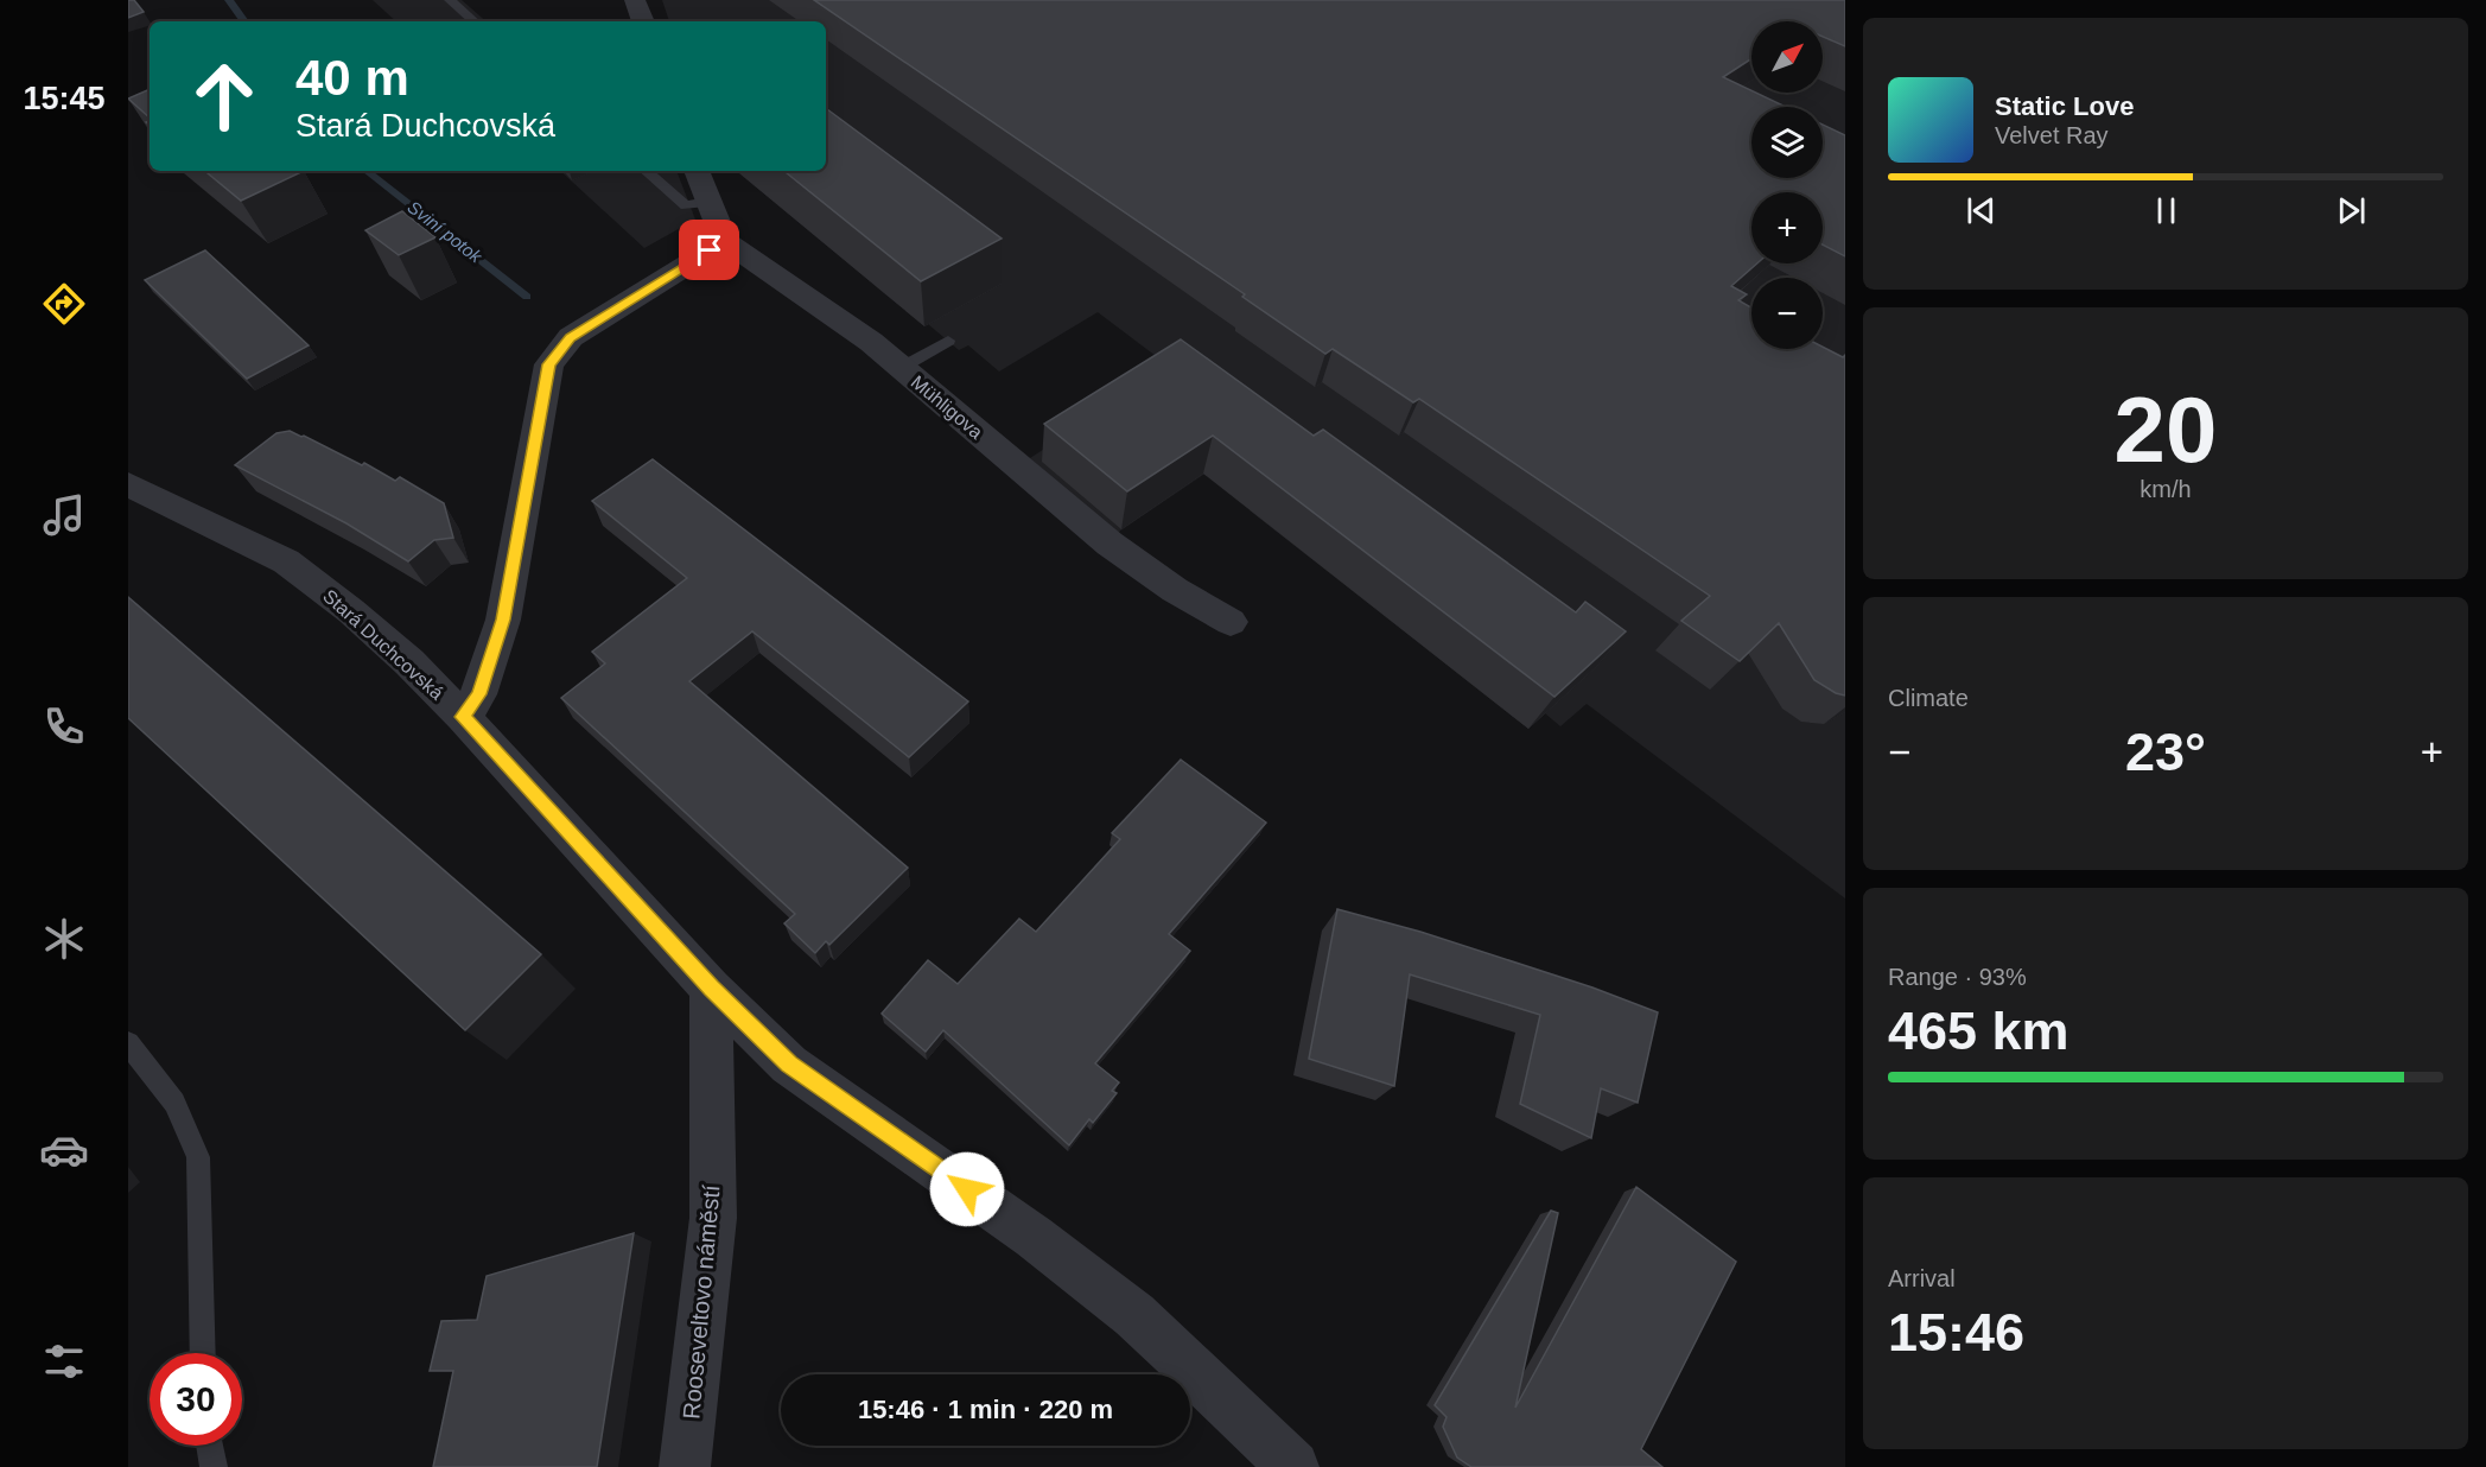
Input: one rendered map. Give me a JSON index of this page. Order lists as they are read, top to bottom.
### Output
{
  "streets": {
    "street": ["Mühligova", "Stará Duchcovská", "Rooseveltovo náměstí"]
  },
  "crossings": [
    ["Stará Duchcovská", "Rooseveltovo náměstí"]
  ],
  "water": ["Sviní potok"],
  "north": "top right",
  "page": {
    "tabs": "15:45",
    "map_buttons": ["+", "−"],
    "turn": ["40 m", "Stará Duchcovská"],
    "song": ["Static Love", "Velvet Ray"],
    "tile": [
      ["20", "km/h"],
      "Climate",
      ["Range · 93%", "465 km"],
      ["Arrival", "15:46"]
    ],
    "heat": ["−", "23°", "+"],
    "limit": "30",
    "trip": "15:46 · 1 min · 220 m"
  }
}
